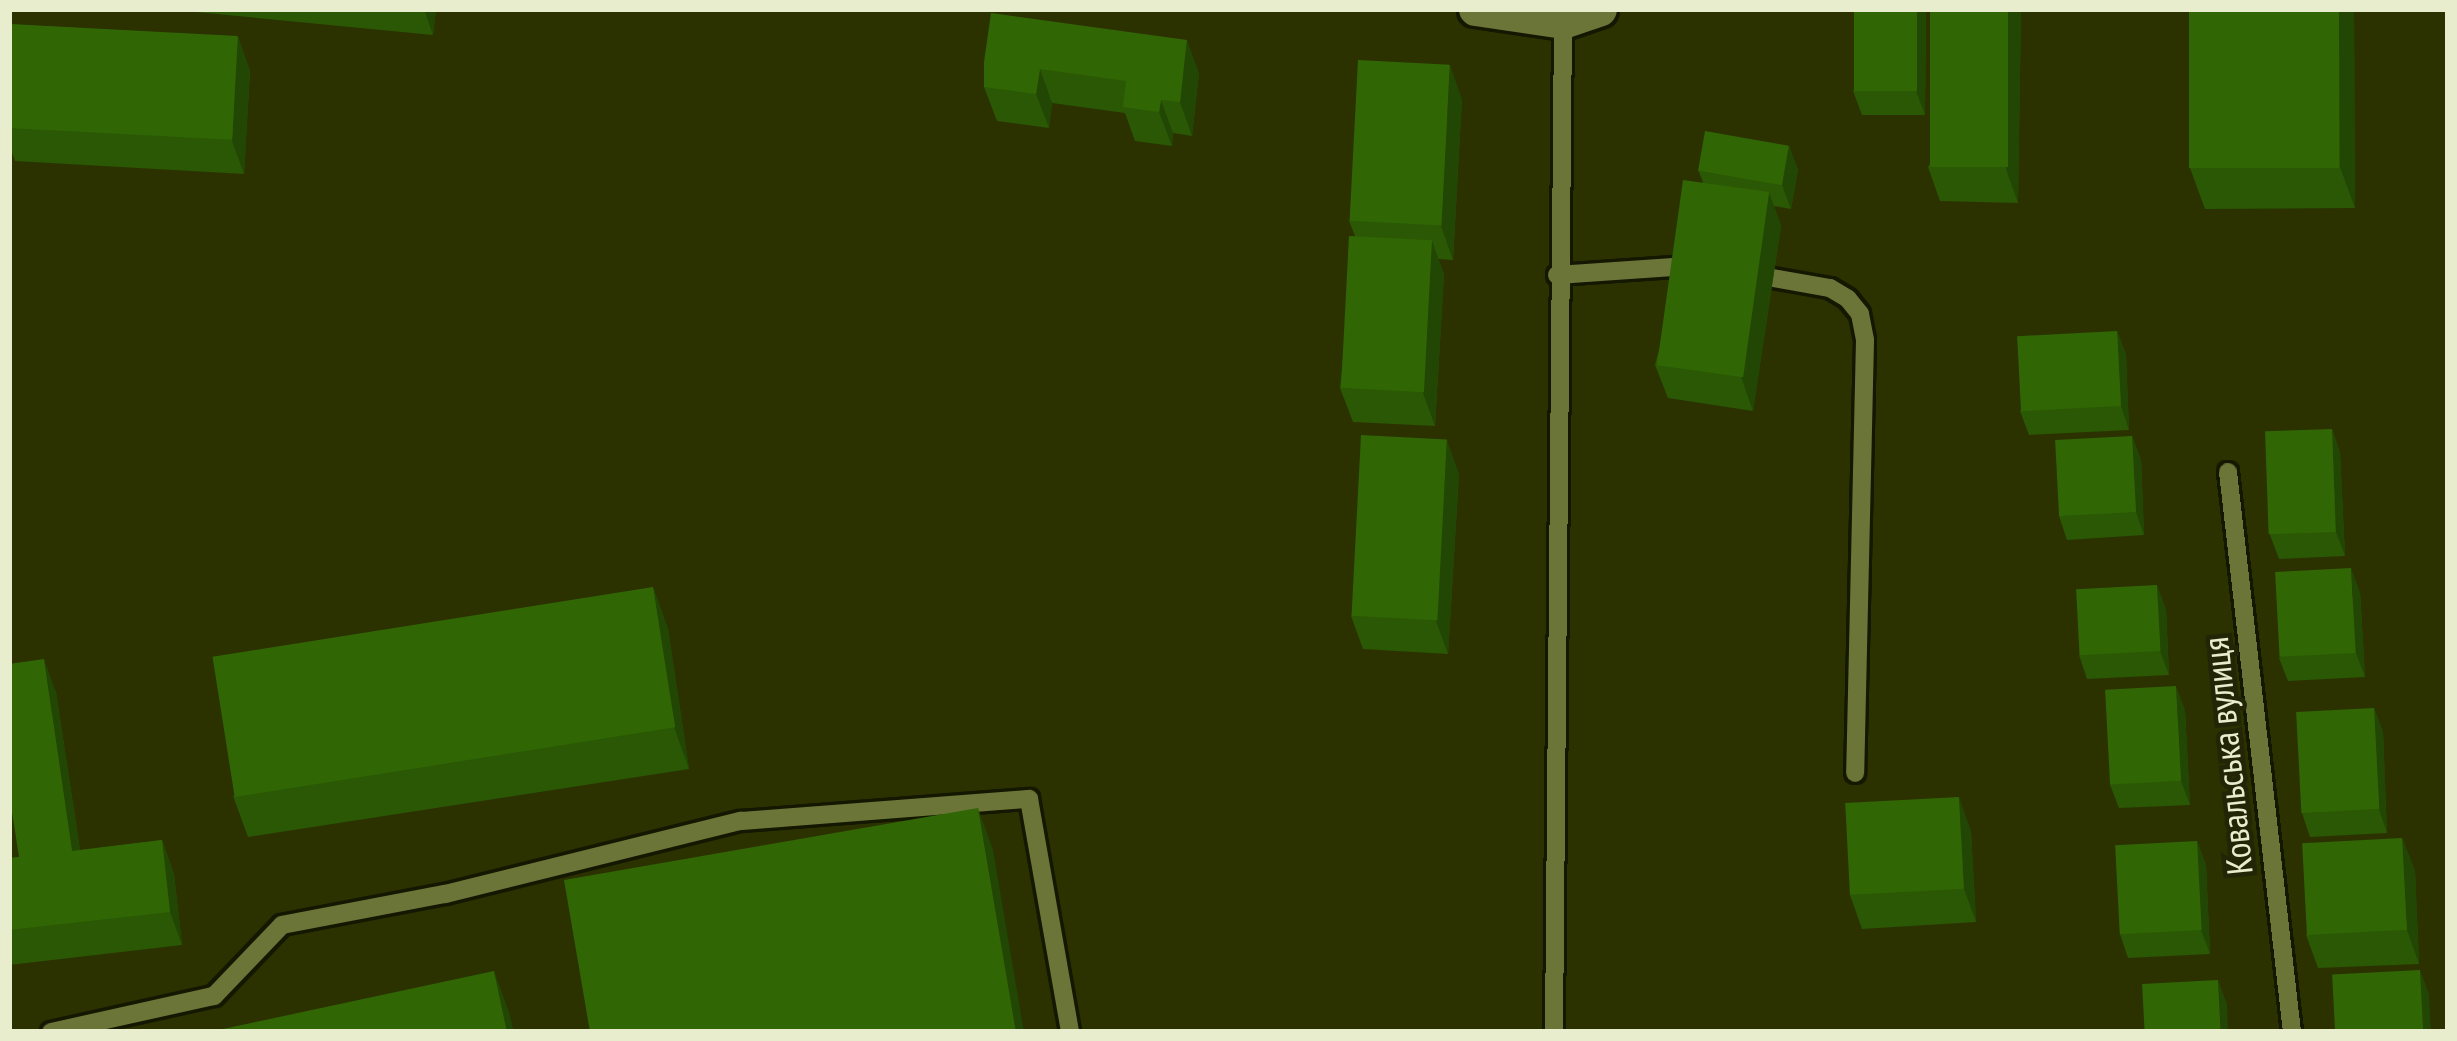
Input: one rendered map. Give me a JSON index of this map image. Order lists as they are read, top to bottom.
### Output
{
  "streets": {
    "lane": ["Ковальська вулиця"]
  }
}
